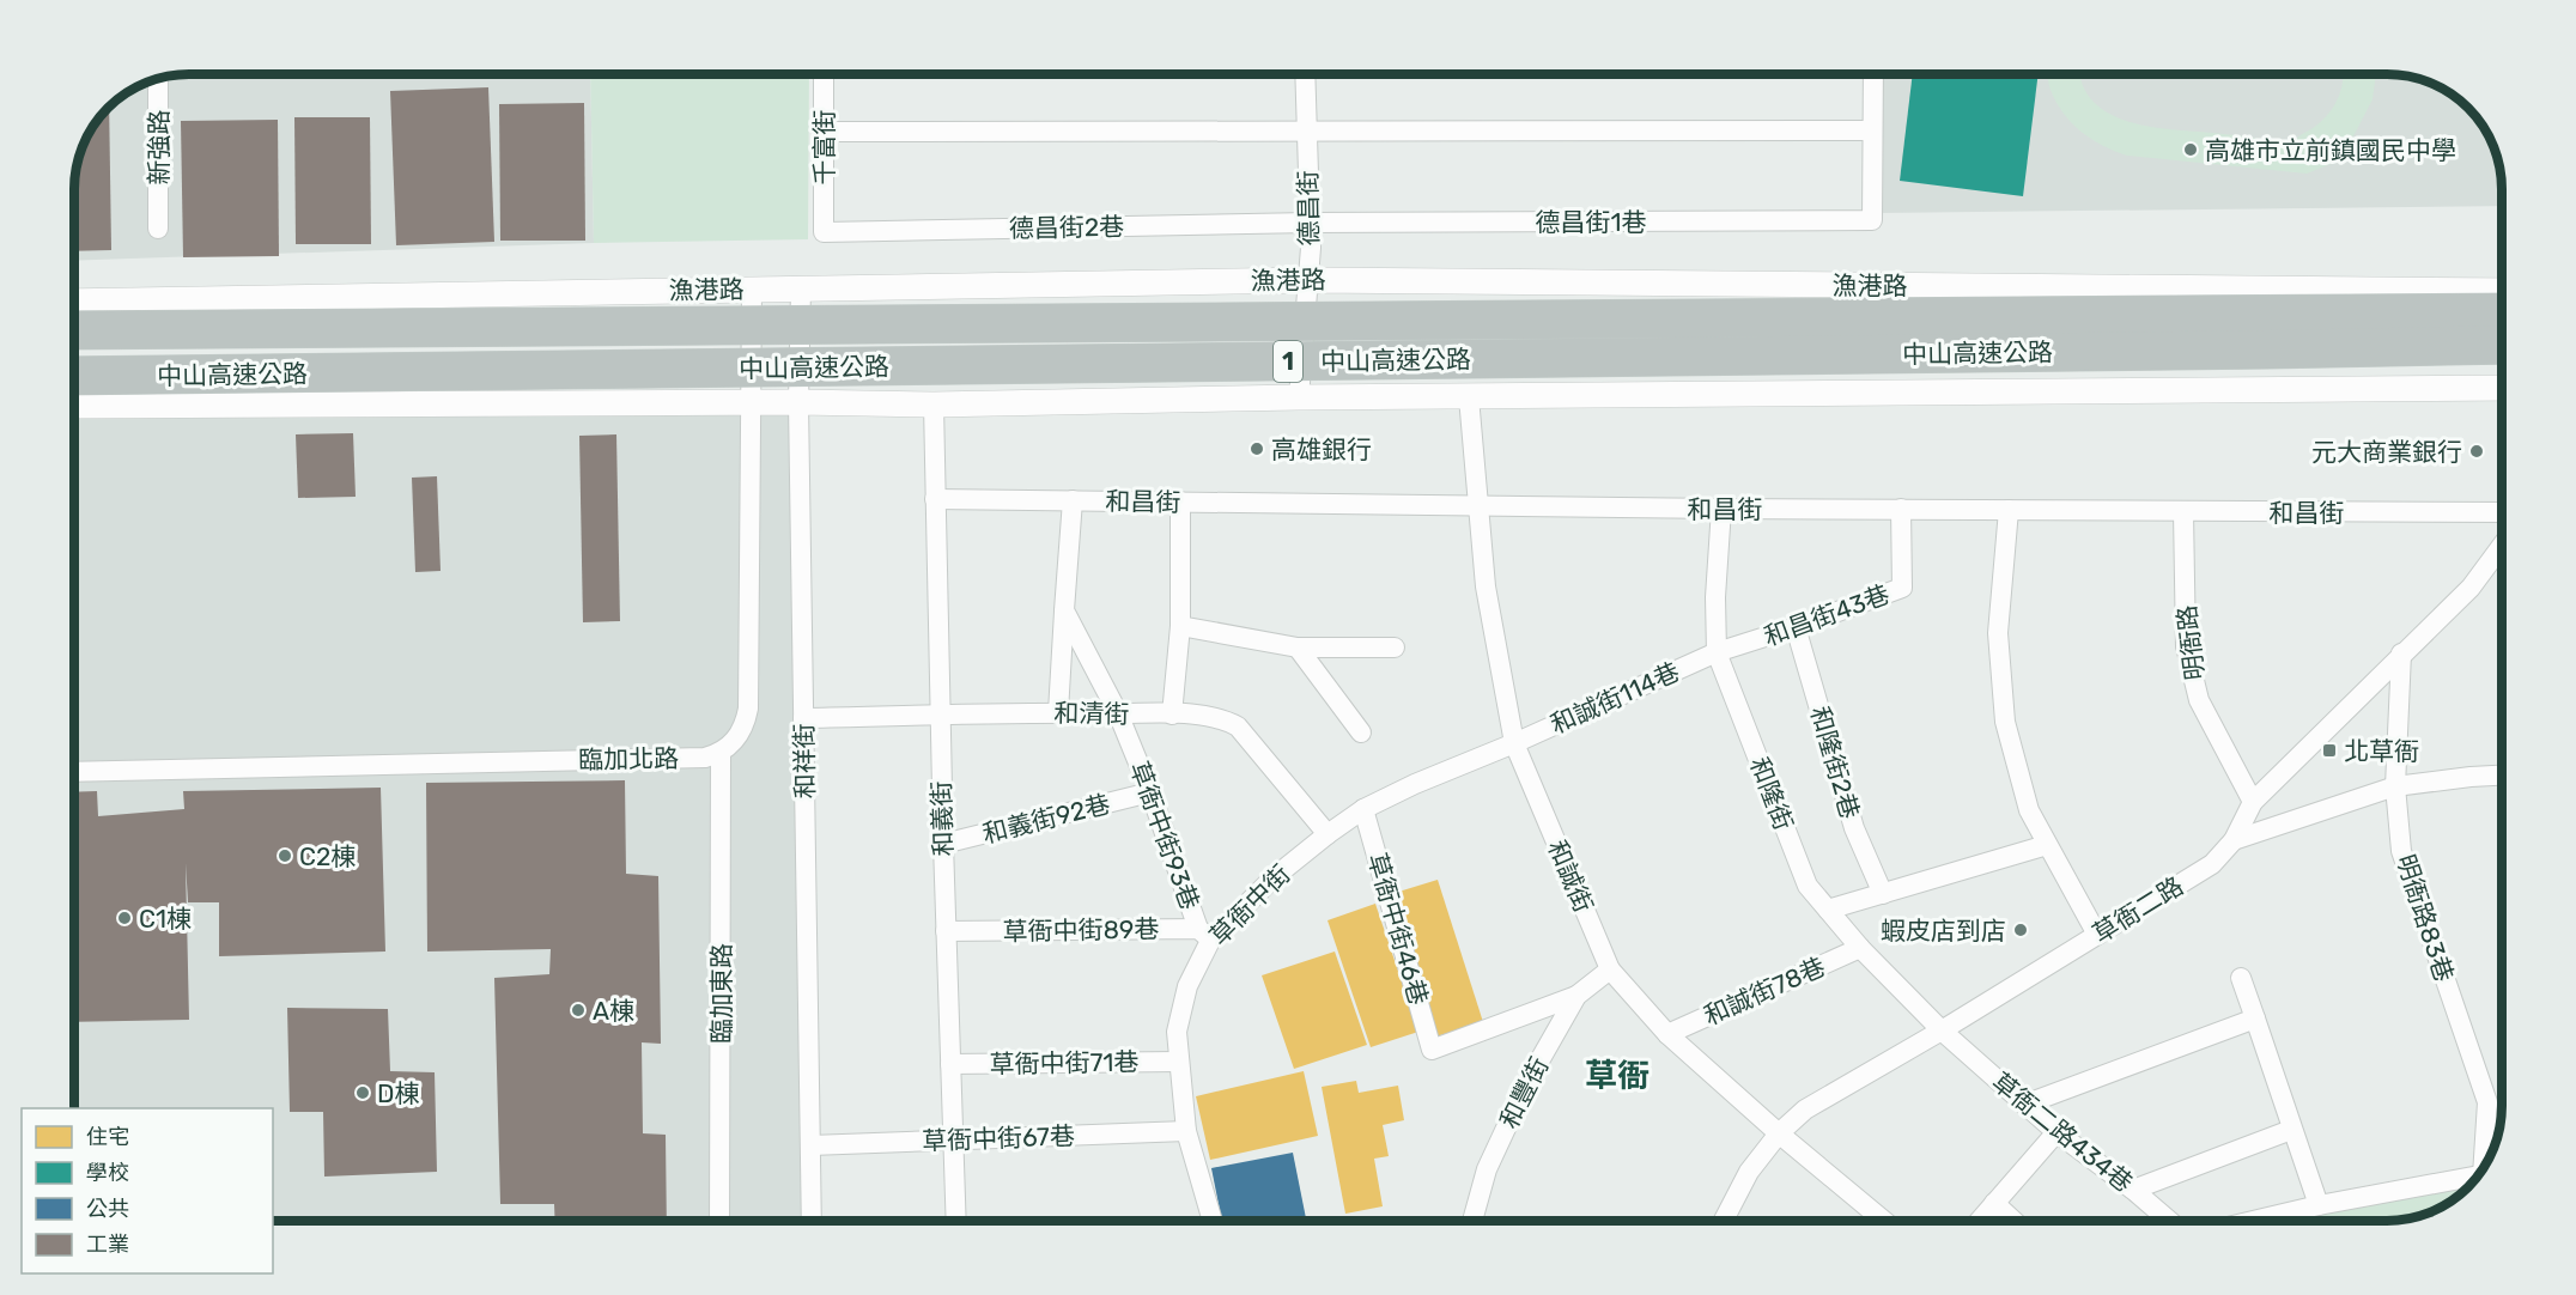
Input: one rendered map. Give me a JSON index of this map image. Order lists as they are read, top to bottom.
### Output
{
  "streets": {
    "highway": ["中山高速公路", "1"],
    "street": [
      "新強路",
      "千富街",
      "德昌街",
      "德昌街1巷",
      "德昌街2巷",
      "漁港路",
      "和昌街",
      "和昌街43巷",
      "明衙路",
      "和誠街114巷",
      "和清街",
      "臨加北路",
      "和祥街",
      "和隆街2巷",
      "和隆街",
      "和義街",
      "和義街92巷",
      "草衙中街93巷",
      "和誠街",
      "草衙中街",
      "草衙二路",
      "明衙路83巷",
      "草衙中街46巷",
      "草衙中街89巷",
      "和誠街78巷",
      "臨加東路",
      "草衙中街71巷",
      "和豐街",
      "草衙二路434巷",
      "草衙中街67巷"
    ]
  },
  "crossings": [
    ["千富街", "德昌街2巷"],
    ["德昌街", "德昌街1巷"],
    ["德昌街", "德昌街2巷"],
    ["德昌街", "漁港路"],
    ["德昌街1巷", "德昌街2巷"],
    ["漁港路", "和祥街"],
    ["和昌街", "和昌街43巷"],
    ["和昌街", "明衙路"],
    ["和昌街", "和隆街"],
    ["和昌街", "和義街"],
    ["和昌街", "和誠街"],
    ["和昌街43巷", "和誠街114巷"],
    ["和昌街43巷", "和隆街2巷"],
    ["和昌街43巷", "和隆街"],
    ["明衙路", "草衙二路"],
    ["和誠街114巷", "和隆街"],
    ["和誠街114巷", "和誠街"],
    ["和誠街114巷", "草衙中街"],
    ["和清街", "和祥街"],
    ["和清街", "和義街"],
    ["和清街", "草衙中街93巷"],
    ["和清街", "草衙中街"],
    ["臨加北路", "臨加東路"],
    ["和祥街", "草衙中街67巷"],
    ["和隆街", "草衙二路"],
    ["和隆街", "和誠街78巷"],
    ["和隆街", "草衙二路434巷"],
    ["和義街", "和義街92巷"],
    ["和義街", "草衙中街89巷"],
    ["和義街", "草衙中街71巷"],
    ["和義街", "草衙中街67巷"],
    ["和義街92巷", "草衙中街93巷"],
    ["草衙中街93巷", "草衙中街"],
    ["草衙中街93巷", "草衙中街89巷"],
    ["和誠街", "草衙中街"],
    ["和誠街", "草衙二路"],
    ["和誠街", "和誠街78巷"],
    ["和誠街", "和豐街"],
    ["草衙中街", "草衙中街46巷"],
    ["草衙中街", "草衙中街89巷"],
    ["草衙中街", "草衙中街71巷"],
    ["草衙中街", "草衙中街67巷"],
    ["草衙二路", "明衙路83巷"],
    ["草衙二路", "草衙二路434巷"],
    ["草衙中街46巷", "和豐街"]
  ],
  "districts": ["草衙"],
  "places": {
    "other": [
      "高雄市立前鎮國民中學",
      "高雄銀行",
      "元大商業銀行",
      "C2棟",
      "C1棟",
      "蝦皮店到店",
      "A棟",
      "D棟"
    ],
    "transit": ["北草衙"]
  },
  "legend": [
    "住宅",
    "學校",
    "公共",
    "工業"
  ]
}
